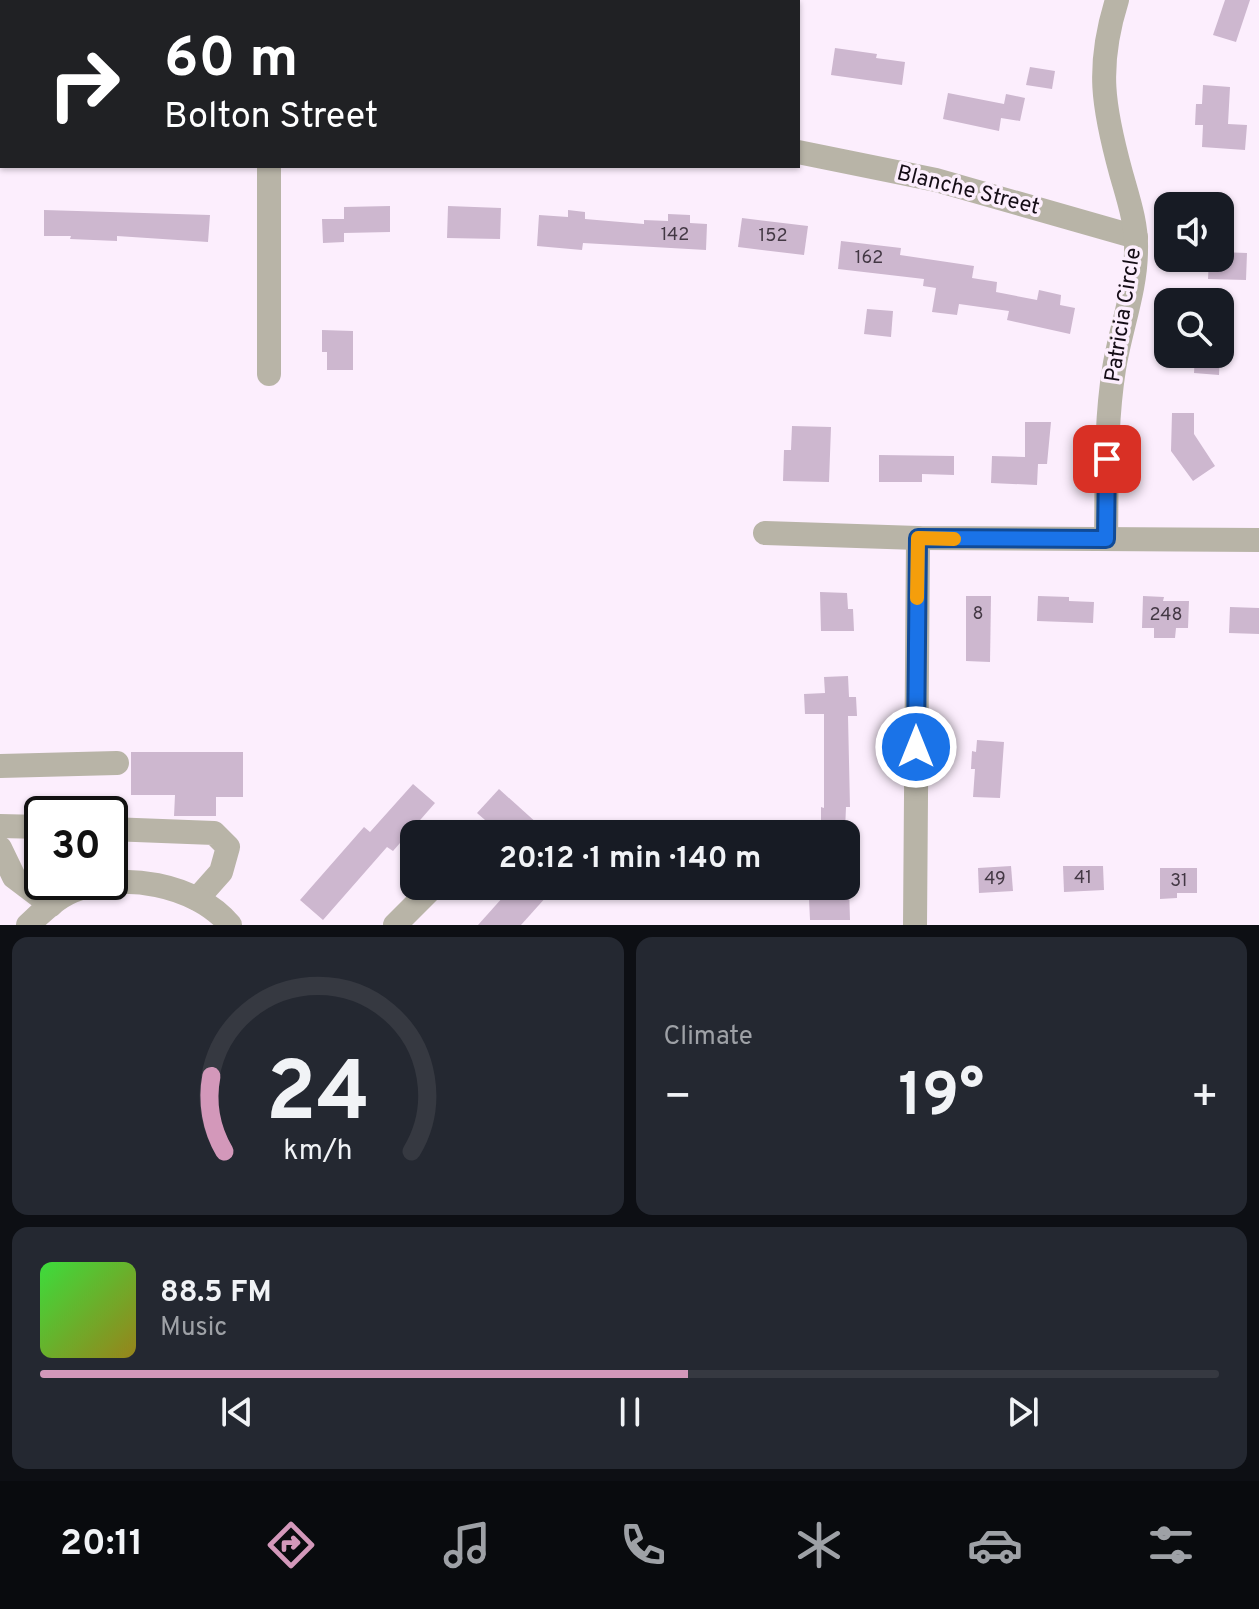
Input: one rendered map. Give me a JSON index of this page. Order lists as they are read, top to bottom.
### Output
{
  "streets": {
    "street": ["Blanche Street", "Patricia Circle"]
  },
  "crossings": [
    ["Blanche Street", "Patricia Circle"]
  ],
  "house_numbers": [
    "142",
    "152",
    "162",
    "8",
    "248",
    "41",
    "49",
    "31"
  ],
  "page": {
    "turn": ["60 m", "Bolton Street"],
    "limit": "30",
    "trip": "20:12 · 1 min · 140 m",
    "tile": "Climate",
    "heat": ["−", "19°", "+"],
    "song": ["88.5 FM", "Music"],
    "tabs": "20:11",
    "gauge": ["24", "km/h"]
  }
}
